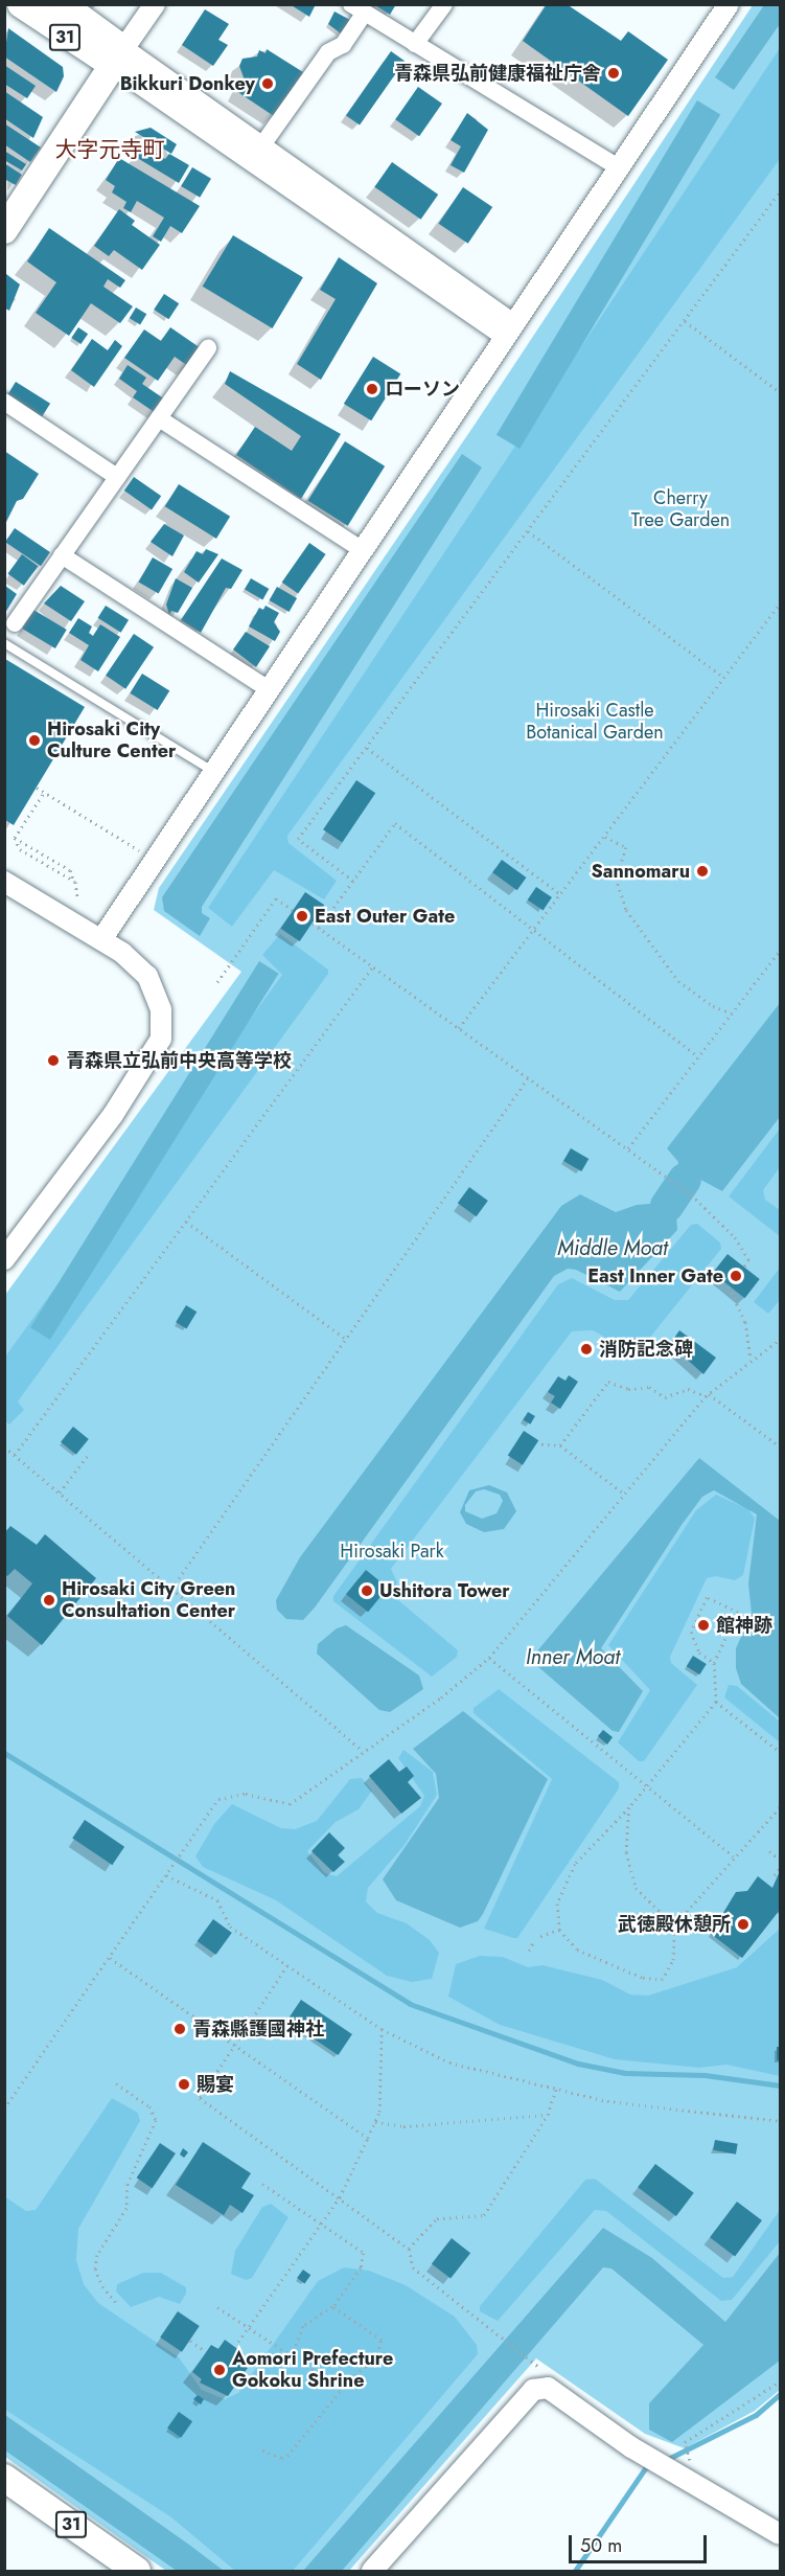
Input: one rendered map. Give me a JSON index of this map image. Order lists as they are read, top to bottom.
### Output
{
  "streets": {
    "main road": ["31"]
  },
  "districts": ["大字元寺町"],
  "water": ["Middle Moat", "Inner Moat"],
  "parks": ["Cherry Tree Garden", "Hirosaki Castle Botanical Garden", "Hirosaki Park"],
  "places": [
    "青森県弘前健康福祉庁舎",
    "Bikkuri Donkey",
    "ローソン",
    "Hirosaki City Culture Center",
    "Sannomaru",
    "East Outer Gate",
    "青森県立弘前中央高等学校",
    "East Inner Gate",
    "消防記念碑",
    "Ushitora Tower",
    "Hirosaki City Green Consultation Center",
    "館神跡",
    "武徳殿休憩所",
    "青森縣護國神社",
    "賜宴",
    "Aomori Prefecture Gokoku Shrine"
  ],
  "scale_bar": "50 m"
}
